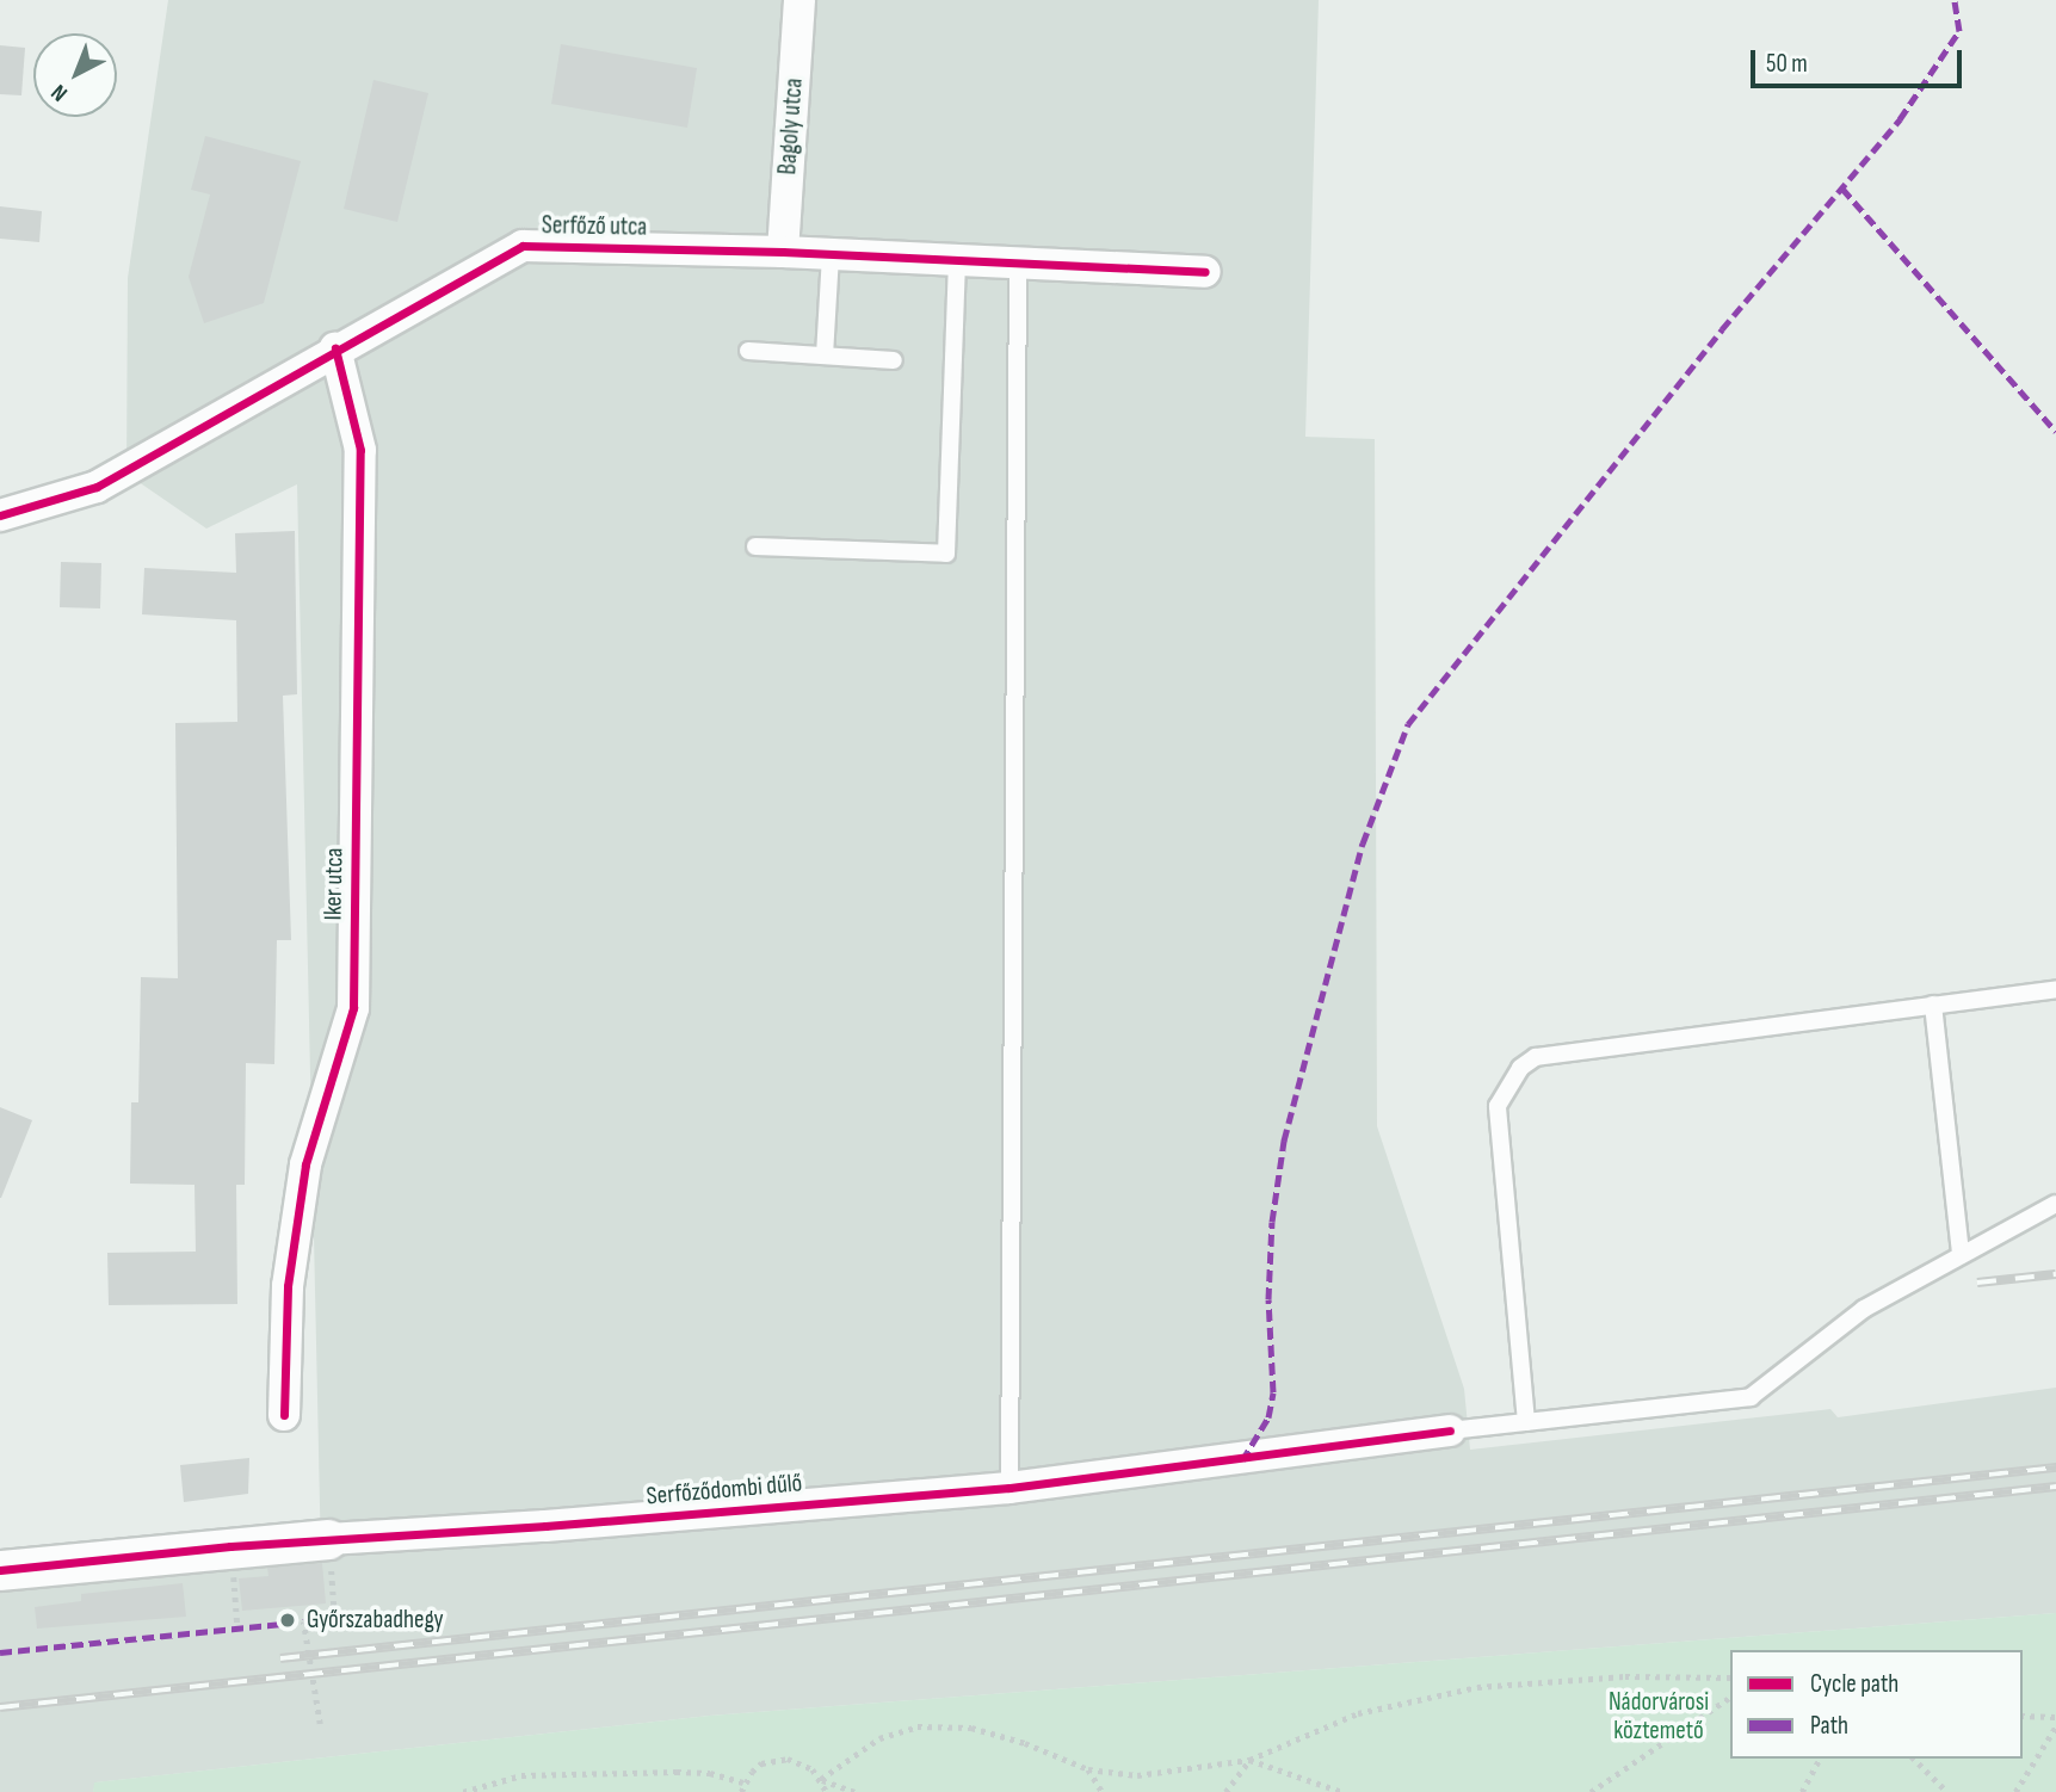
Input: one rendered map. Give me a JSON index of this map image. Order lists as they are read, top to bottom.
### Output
{
  "streets": {
    "street": [
      "Bagoly utca",
      "Serfőző utca",
      "Iker utca",
      "Serfőződombi dűlő"
    ]
  },
  "crossings": [
    ["Bagoly utca", "Serfőző utca"],
    ["Serfőző utca", "Iker utca"]
  ],
  "parks": ["Nádorvárosi köztemető"],
  "places": ["Győrszabadhegy"],
  "legend": ["Cycle path", "Path"],
  "scale_bar": "50 m",
  "north": "bottom left"
}
